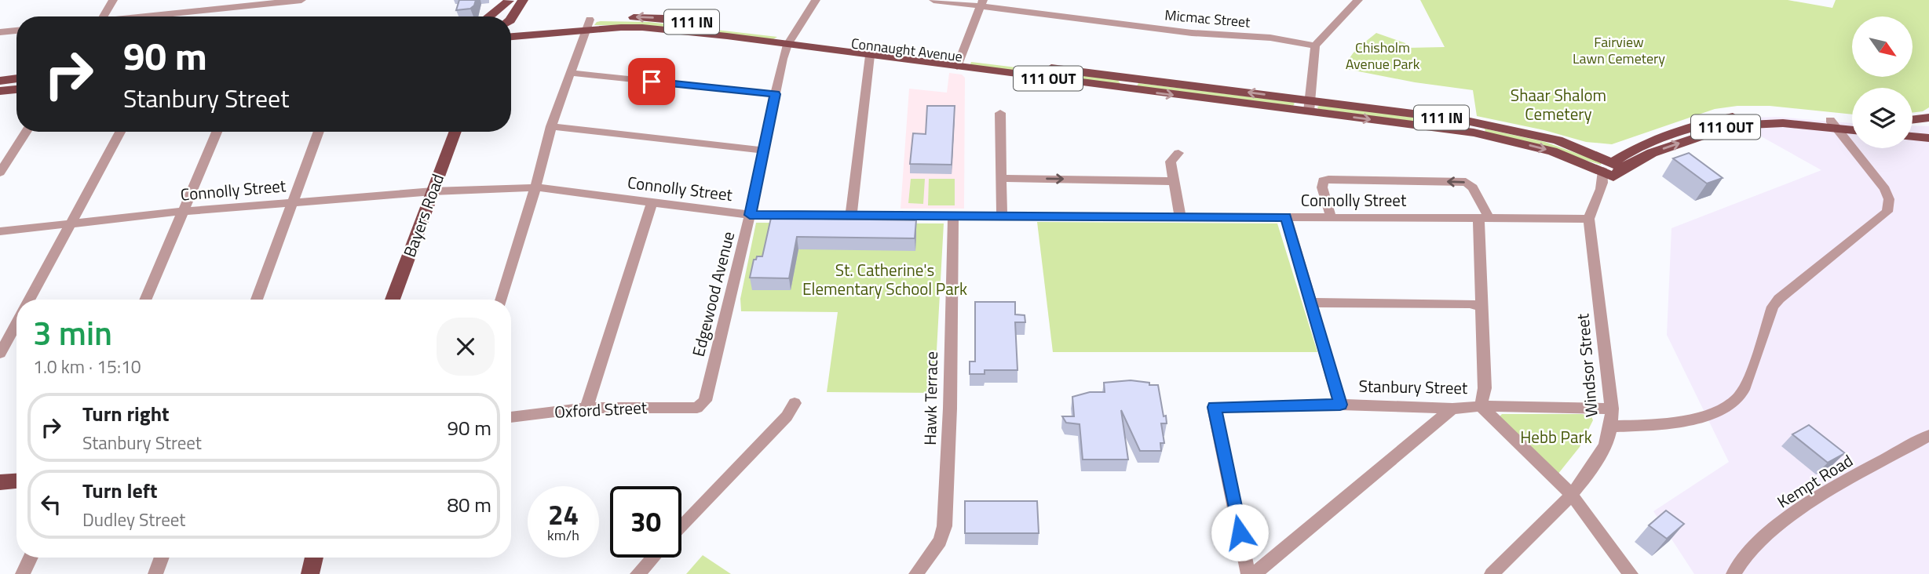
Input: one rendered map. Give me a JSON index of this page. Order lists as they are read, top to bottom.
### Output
{
  "streets": {
    "main road": [
      "111 IN",
      "Connaught Avenue",
      "111 OUT",
      "Bayers Road"
    ],
    "street": [
      "Micmac Street",
      "Connolly Street",
      "Edgewood Avenue",
      "Windsor Street",
      "Stanbury Street",
      "Hawk Terrace",
      "Oxford Street",
      "Kempt Road"
    ]
  },
  "crossings": [
    ["Connaught Avenue", "111 OUT"],
    ["Connaught Avenue", "Edgewood Avenue"],
    ["Connaught Avenue", "Windsor Street"],
    ["111 OUT", "Windsor Street"],
    ["Connolly Street", "Bayers Road"],
    ["Connolly Street", "Edgewood Avenue"],
    ["Connolly Street", "Windsor Street"],
    ["Connolly Street", "Hawk Terrace"],
    ["Edgewood Avenue", "Oxford Street"],
    ["Windsor Street", "Stanbury Street"]
  ],
  "parks": [
    "Fairview Lawn Cemetery",
    "Chisholm Avenue Park",
    "Shaar Shalom Cemetery",
    "St. Catherine's Elementary School Park",
    "Hebb Park"
  ],
  "north": "bottom right",
  "page": {
    "turn": ["90 m", "Stanbury Street"],
    "heading": ["3 min", "1.0 km · 15:10"],
    "list": [
      {
        "name": "Turn right",
        "note": "Stanbury Street",
        "value": "90 m"
      },
      {
        "name": "Turn left",
        "note": "Dudley Street",
        "value": "80 m"
      }
    ],
    "speed": "24 km/h",
    "limit": "30"
  }
}
